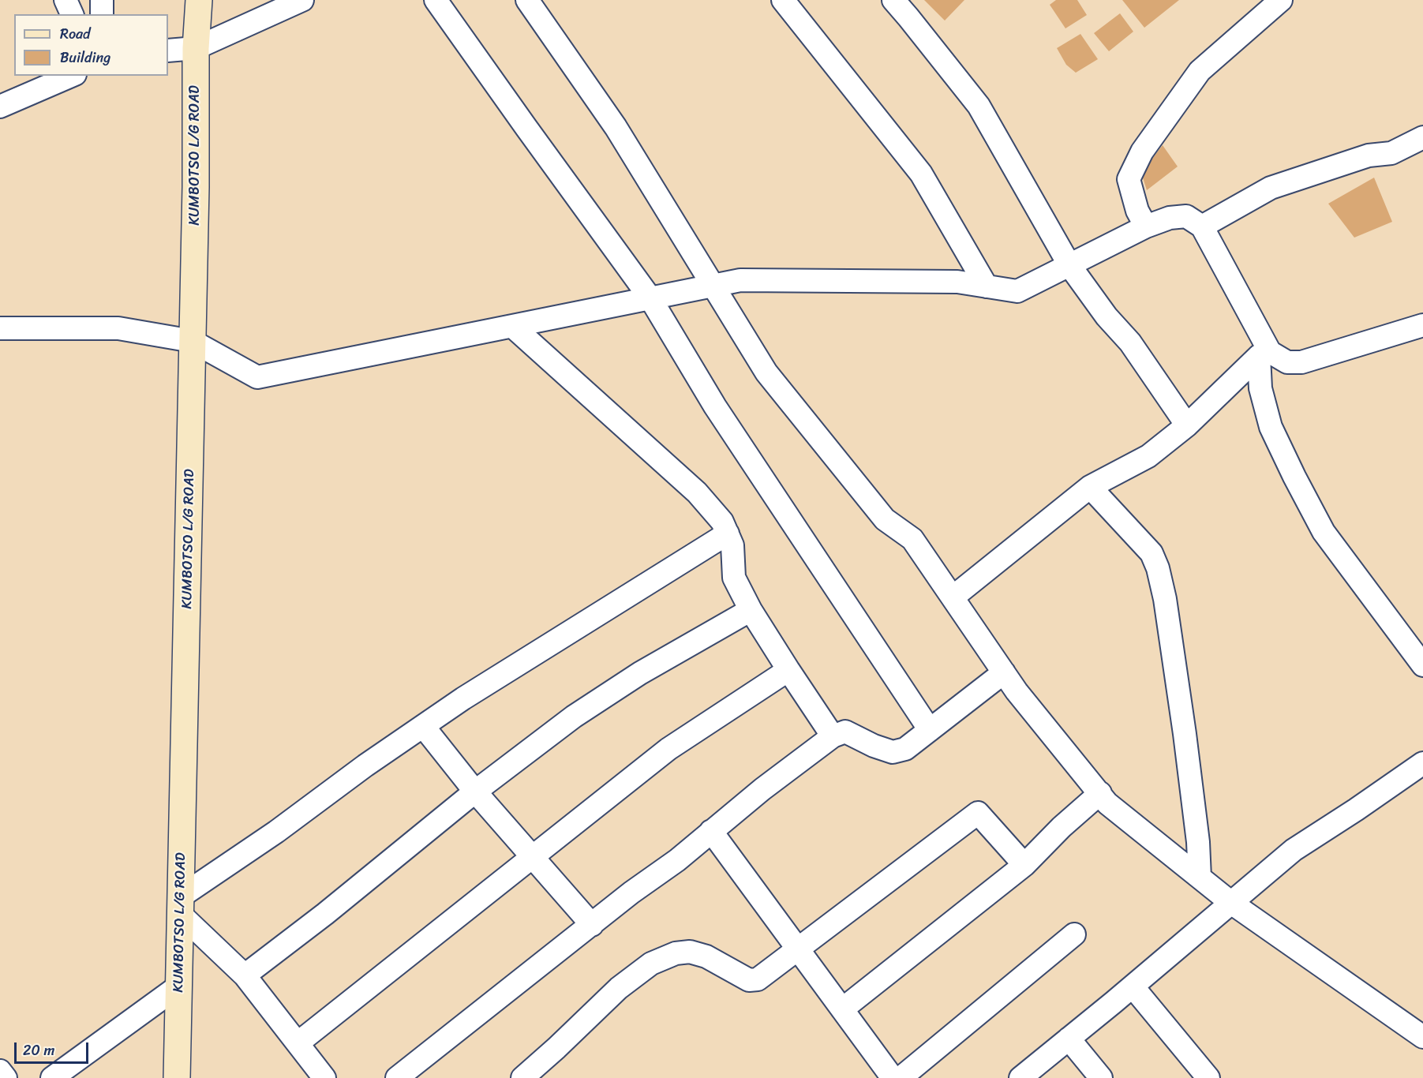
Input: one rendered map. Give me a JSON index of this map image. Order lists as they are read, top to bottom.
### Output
{
  "streets": {
    "main road": ["KUMBOTSO L/G ROAD"]
  },
  "legend": ["Road", "Building"],
  "scale_bar": "20 m"
}
